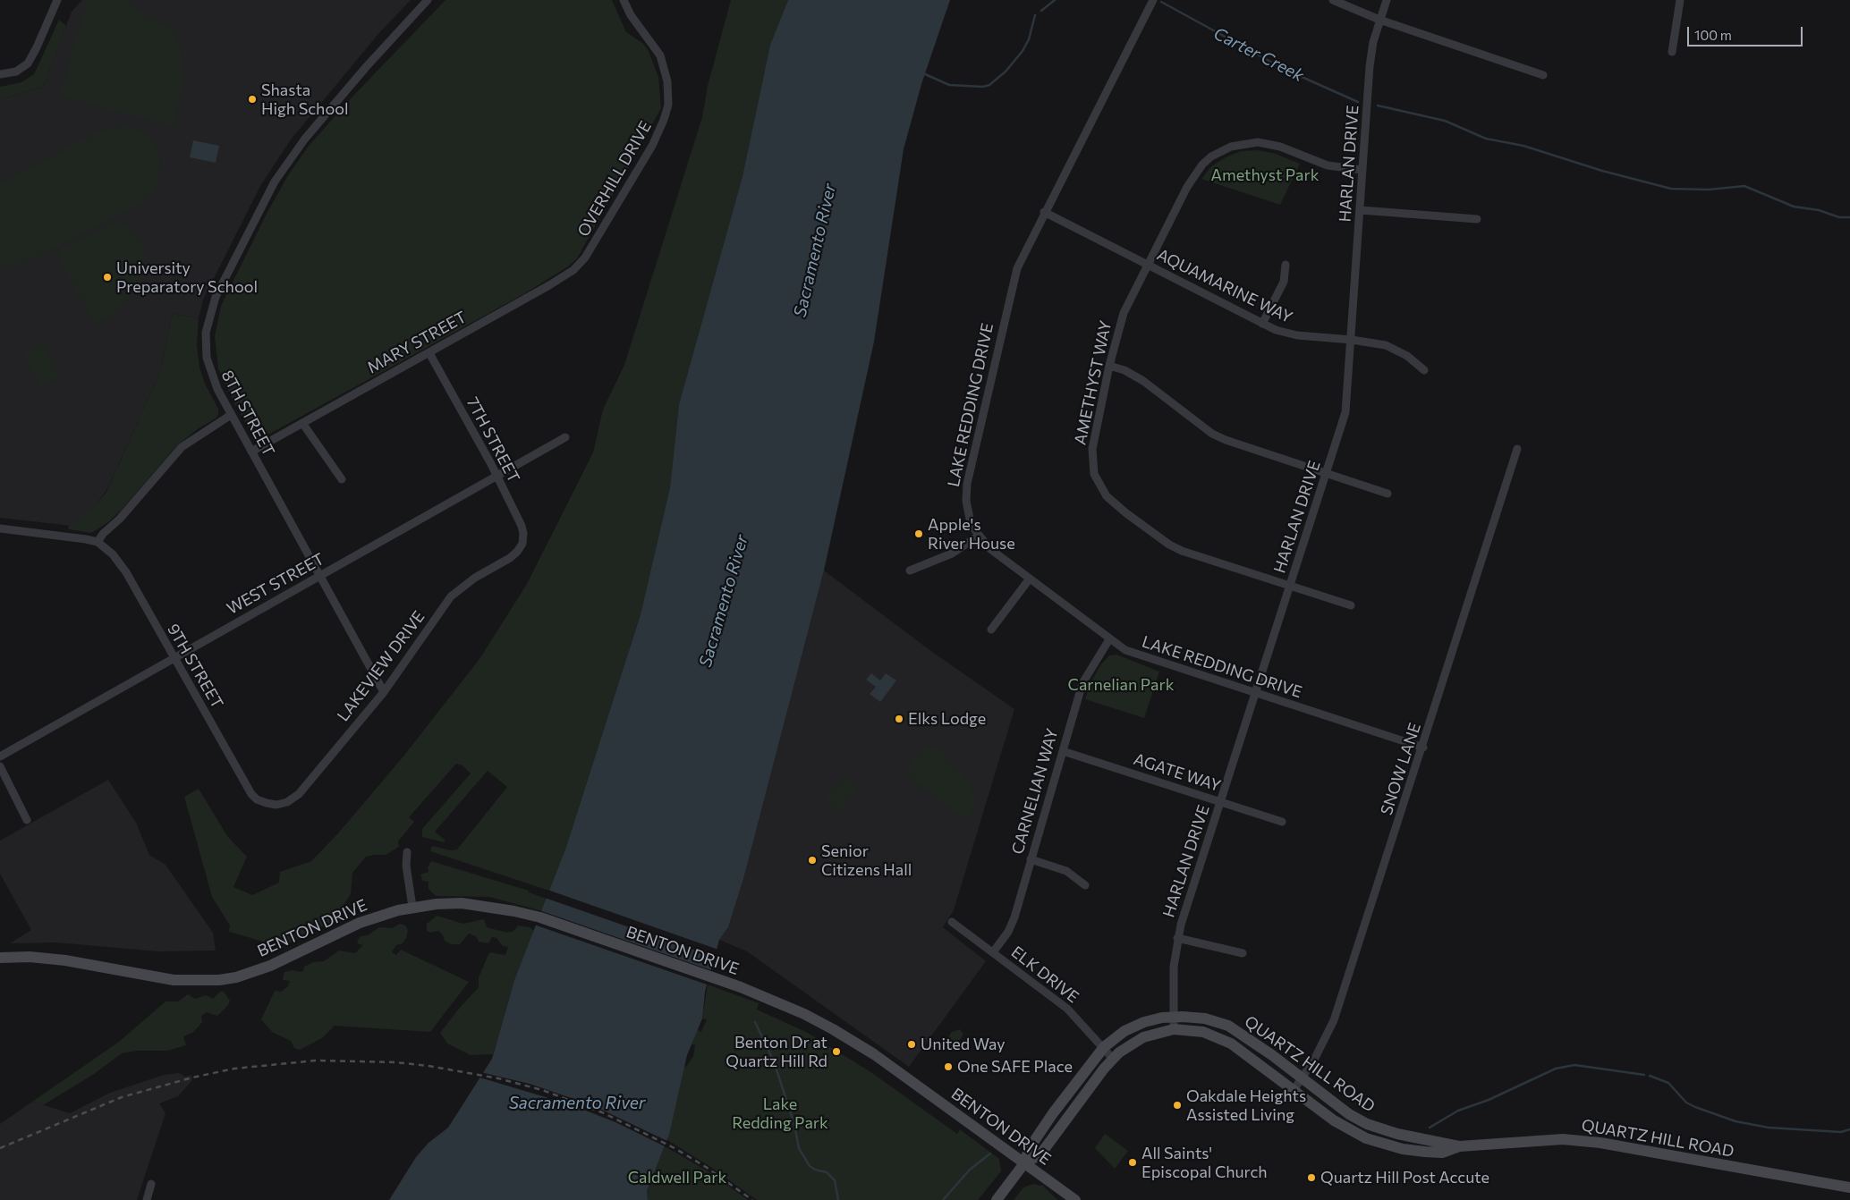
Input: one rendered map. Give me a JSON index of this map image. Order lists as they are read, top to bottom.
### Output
{
  "streets": {
    "street": [
      "HARLAN DRIVE",
      "OVERHILL DRIVE",
      "AQUAMARINE WAY",
      "MARY STREET",
      "AMETHYST WAY",
      "LAKE REDDING DRIVE",
      "8TH STREET",
      "7TH STREET",
      "WEST STREET",
      "9TH STREET",
      "LAKEVIEW DRIVE",
      "SNOW LANE",
      "AGATE WAY",
      "CARNELIAN WAY",
      "BENTON DRIVE",
      "ELK DRIVE",
      "QUARTZ HILL ROAD"
    ]
  },
  "crossings": [
    ["HARLAN DRIVE", "AQUAMARINE WAY"],
    ["HARLAN DRIVE", "AMETHYST WAY"],
    ["HARLAN DRIVE", "LAKE REDDING DRIVE"],
    ["HARLAN DRIVE", "AGATE WAY"],
    ["HARLAN DRIVE", "QUARTZ HILL ROAD"],
    ["OVERHILL DRIVE", "MARY STREET"],
    ["AQUAMARINE WAY", "AMETHYST WAY"],
    ["AQUAMARINE WAY", "LAKE REDDING DRIVE"],
    ["MARY STREET", "8TH STREET"],
    ["MARY STREET", "7TH STREET"],
    ["LAKE REDDING DRIVE", "SNOW LANE"],
    ["LAKE REDDING DRIVE", "CARNELIAN WAY"],
    ["8TH STREET", "WEST STREET"],
    ["8TH STREET", "LAKEVIEW DRIVE"],
    ["7TH STREET", "WEST STREET"],
    ["7TH STREET", "LAKEVIEW DRIVE"],
    ["WEST STREET", "9TH STREET"],
    ["9TH STREET", "LAKEVIEW DRIVE"],
    ["SNOW LANE", "QUARTZ HILL ROAD"],
    ["AGATE WAY", "CARNELIAN WAY"],
    ["CARNELIAN WAY", "ELK DRIVE"],
    ["BENTON DRIVE", "QUARTZ HILL ROAD"],
    ["ELK DRIVE", "QUARTZ HILL ROAD"]
  ],
  "water": ["Carter Creek", "Sacramento River"],
  "parks": [
    "Amethyst Park",
    "Carnelian Park",
    "Lake Redding Park",
    "Caldwell Park"
  ],
  "places": [
    "Shasta High School",
    "University Preparatory School",
    "Apple's River House",
    "Elks Lodge",
    "Senior Citizens Hall",
    "United Way",
    "Benton Dr at Quartz Hill Rd",
    "One SAFE Place",
    "Oakdale Heights Assisted Living",
    "All Saints' Episcopal Church",
    "Quartz Hill Post Accute"
  ],
  "scale_bar": "100 m"
}
